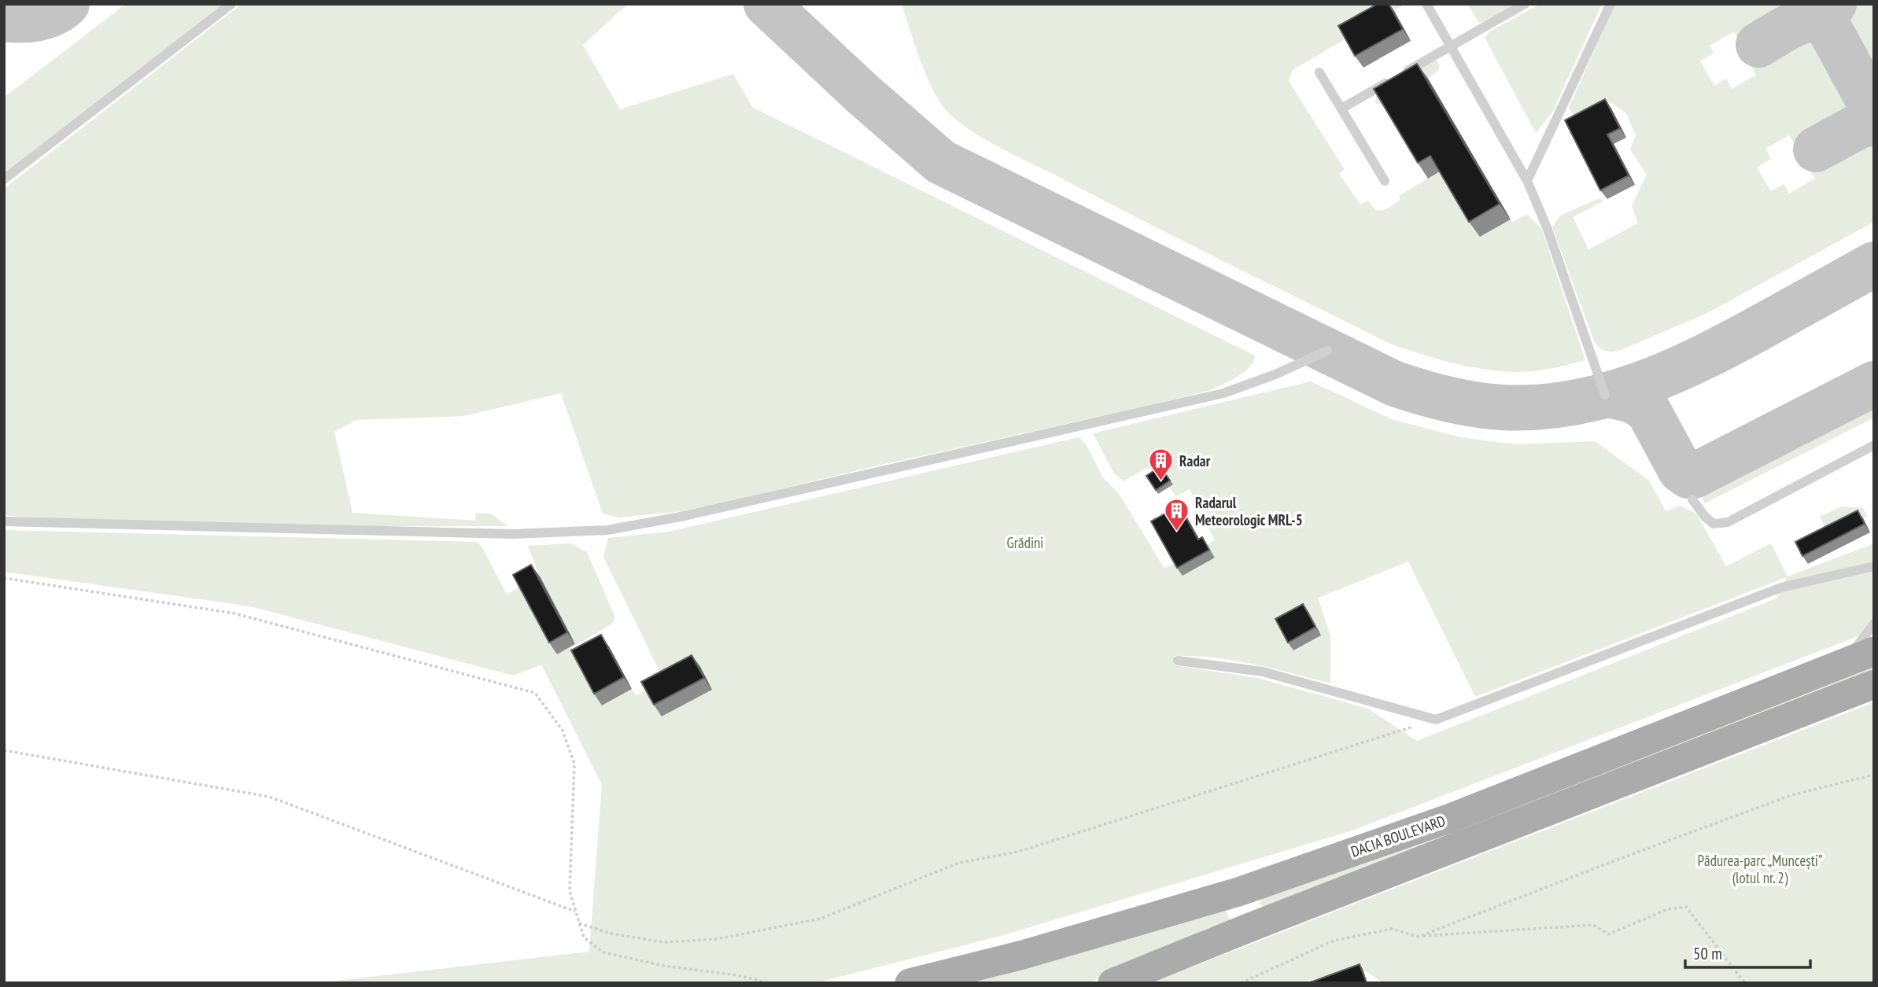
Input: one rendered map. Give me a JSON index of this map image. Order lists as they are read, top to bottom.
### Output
{
  "streets": {
    "main road": ["DACIA BOULEVARD"]
  },
  "parks": ["Grădini", "Pădurea-parc „Muncești” (lotul nr. 2)"],
  "places": {
    "building": ["Radar", "Radarul Meteorologic MRL-5"]
  },
  "scale_bar": "50 m"
}
